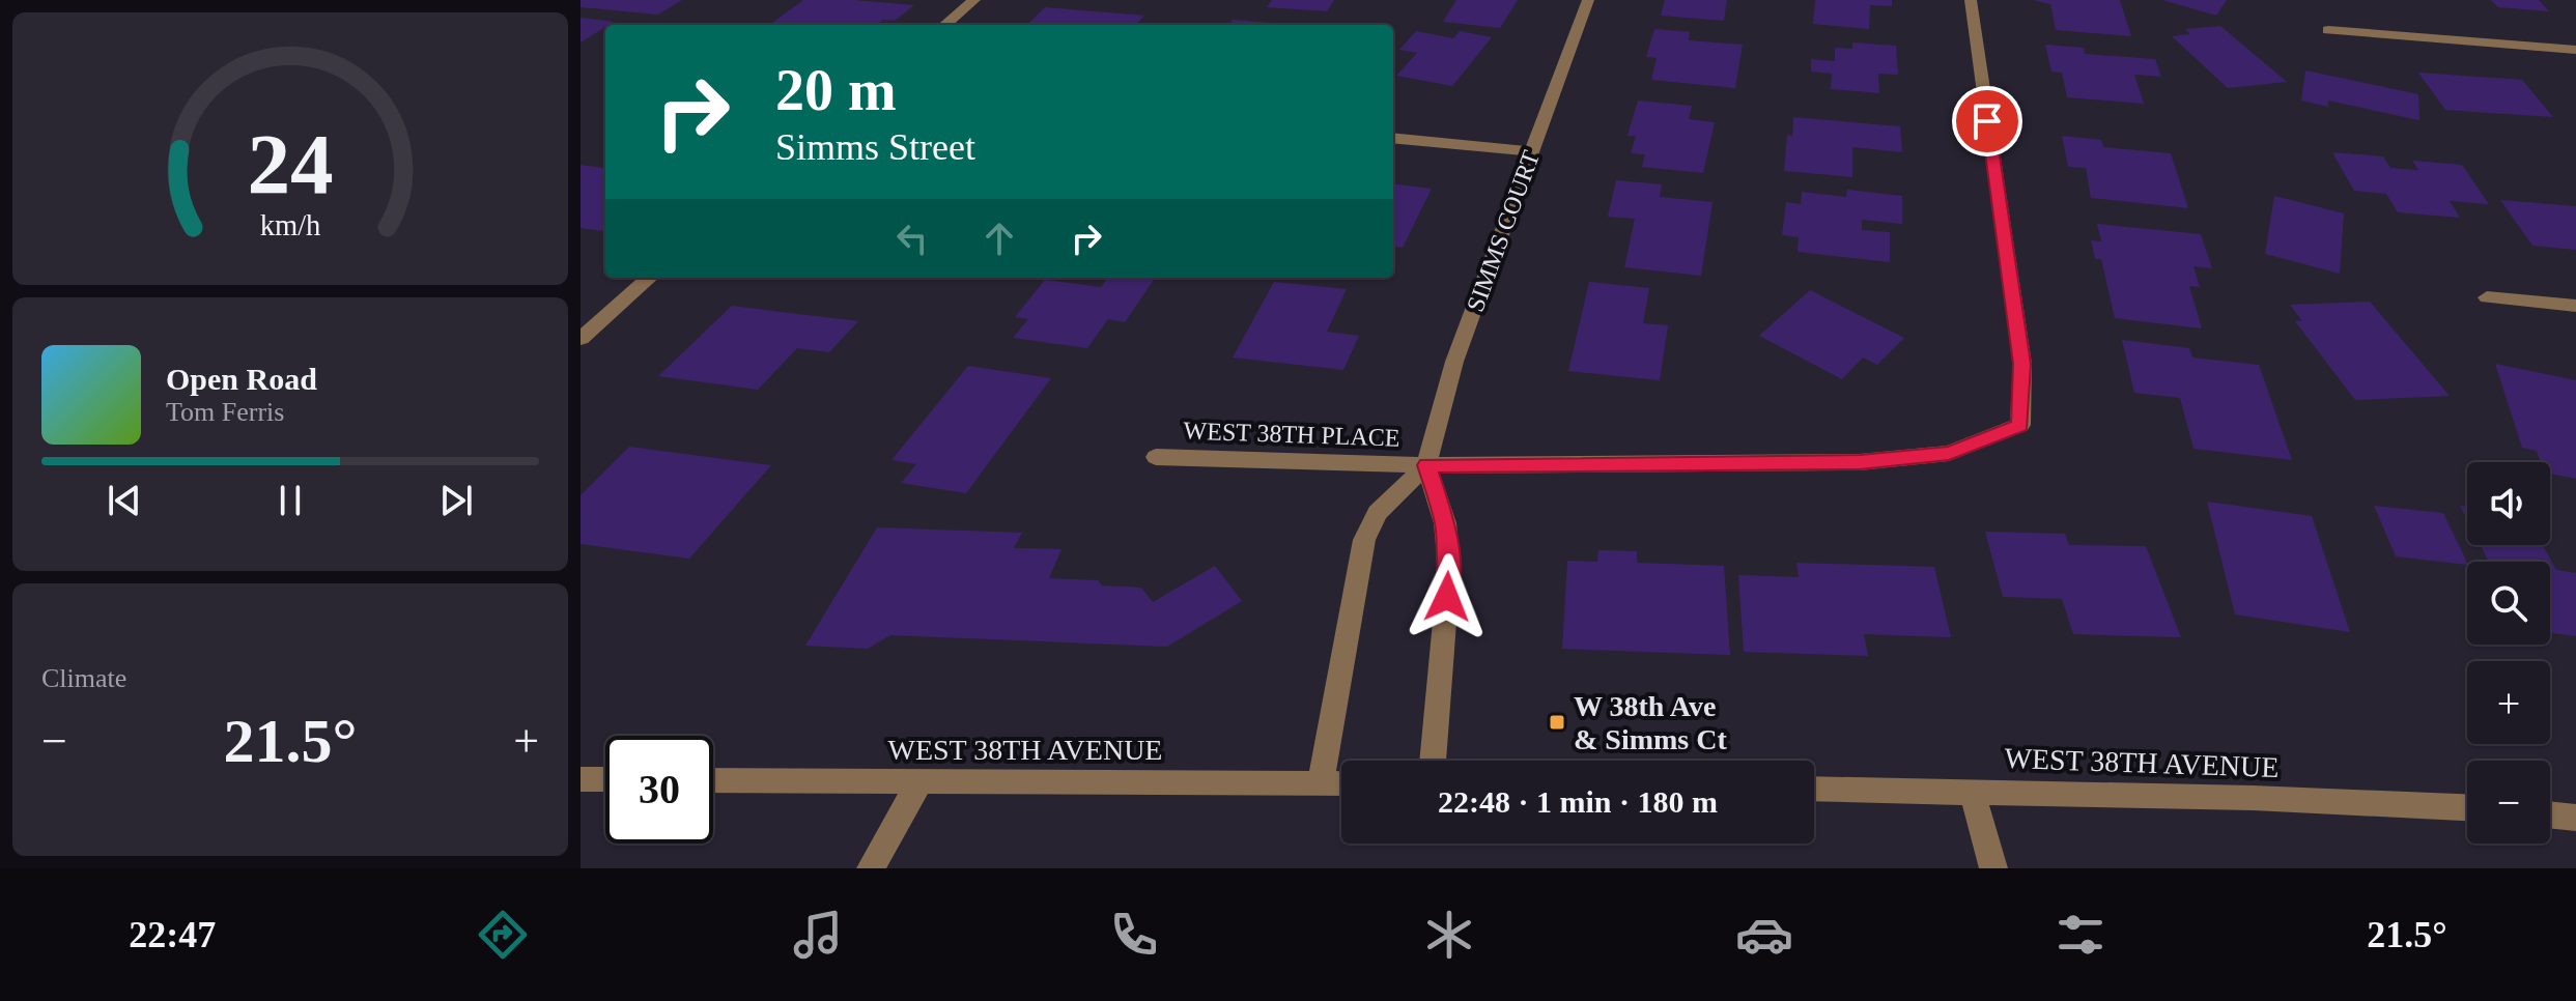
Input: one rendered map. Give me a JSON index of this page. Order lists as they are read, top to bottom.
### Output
{
  "streets": {
    "street": ["SIMMS COURT", "WEST 38TH PLACE", "WEST 38TH AVENUE"]
  },
  "crossings": [
    ["SIMMS COURT", "WEST 38TH PLACE"]
  ],
  "places": {
    "transit": ["W 38th Ave & Simms Ct"]
  },
  "page": {
    "turn": ["20 m", "Simms Street"],
    "song": ["Open Road", "Tom Ferris"],
    "map_buttons": ["+", "−"],
    "tile": "Climate",
    "heat": ["−", "21.5°", "+"],
    "limit": "30",
    "trip": "22:48 · 1 min · 180 m",
    "tabs": ["22:47", "21.5°"],
    "gauge": ["24", "km/h"]
  }
}
